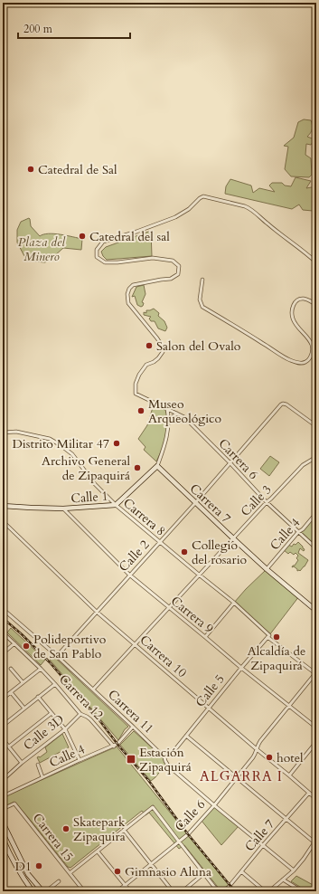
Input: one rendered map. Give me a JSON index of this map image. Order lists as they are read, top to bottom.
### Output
{
  "streets": {
    "street": [
      "Carrera 6",
      "Calle 1",
      "Calle 3",
      "Carrera 7",
      "Carrera 8",
      "Calle 4",
      "Calle 2",
      "Carrera 9",
      "Carrera 10",
      "Calle 5",
      "Carrera 12",
      "Carrera 11",
      "Calle 3D",
      "Calle 6",
      "Calle 7",
      "Carrera 15"
    ]
  },
  "crossings": [
    ["Carrera 6", "Calle 1"],
    ["Carrera 6", "Calle 3"],
    ["Carrera 6", "Calle 4"],
    ["Carrera 6", "Calle 2"],
    ["Calle 1", "Carrera 7"],
    ["Calle 1", "Carrera 8"],
    ["Calle 1", "Carrera 9"],
    ["Calle 3", "Carrera 7"],
    ["Calle 3", "Carrera 8"],
    ["Calle 3", "Carrera 9"],
    ["Calle 3", "Carrera 10"],
    ["Calle 3", "Carrera 11"],
    ["Carrera 7", "Calle 4"],
    ["Carrera 7", "Calle 2"],
    ["Carrera 8", "Calle 2"],
    ["Carrera 8", "Calle 5"],
    ["Carrera 8", "Calle 6"],
    ["Calle 4", "Carrera 12"],
    ["Calle 4", "Carrera 11"],
    ["Calle 2", "Carrera 9"],
    ["Calle 2", "Carrera 10"],
    ["Calle 2", "Carrera 11"],
    ["Carrera 9", "Calle 5"],
    ["Carrera 9", "Calle 6"],
    ["Carrera 10", "Calle 5"],
    ["Carrera 10", "Calle 6"],
    ["Carrera 10", "Calle 7"],
    ["Calle 5", "Carrera 11"],
    ["Carrera 12", "Calle 3D"],
    ["Carrera 11", "Calle 6"],
    ["Carrera 11", "Calle 7"]
  ],
  "districts": ["ALGARRA I"],
  "parks": ["Plaza del Minero"],
  "places": {
    "other": [
      "Catedral de Sal",
      "Catedral del sal",
      "Salon del Ovalo",
      "Museo Arqueológico",
      "Distrito Militar 47",
      "Archivo General de Zipaquirá",
      "Collegio del rosario",
      "Alcaldía de Zipaquirá",
      "Polideportivo de San Pablo",
      "hotel",
      "Skatepark Zipaquira",
      "D1",
      "Gimnasio Aluna"
    ],
    "transit": ["Estación Zipaquirá"]
  },
  "scale_bar": "200 m"
}
